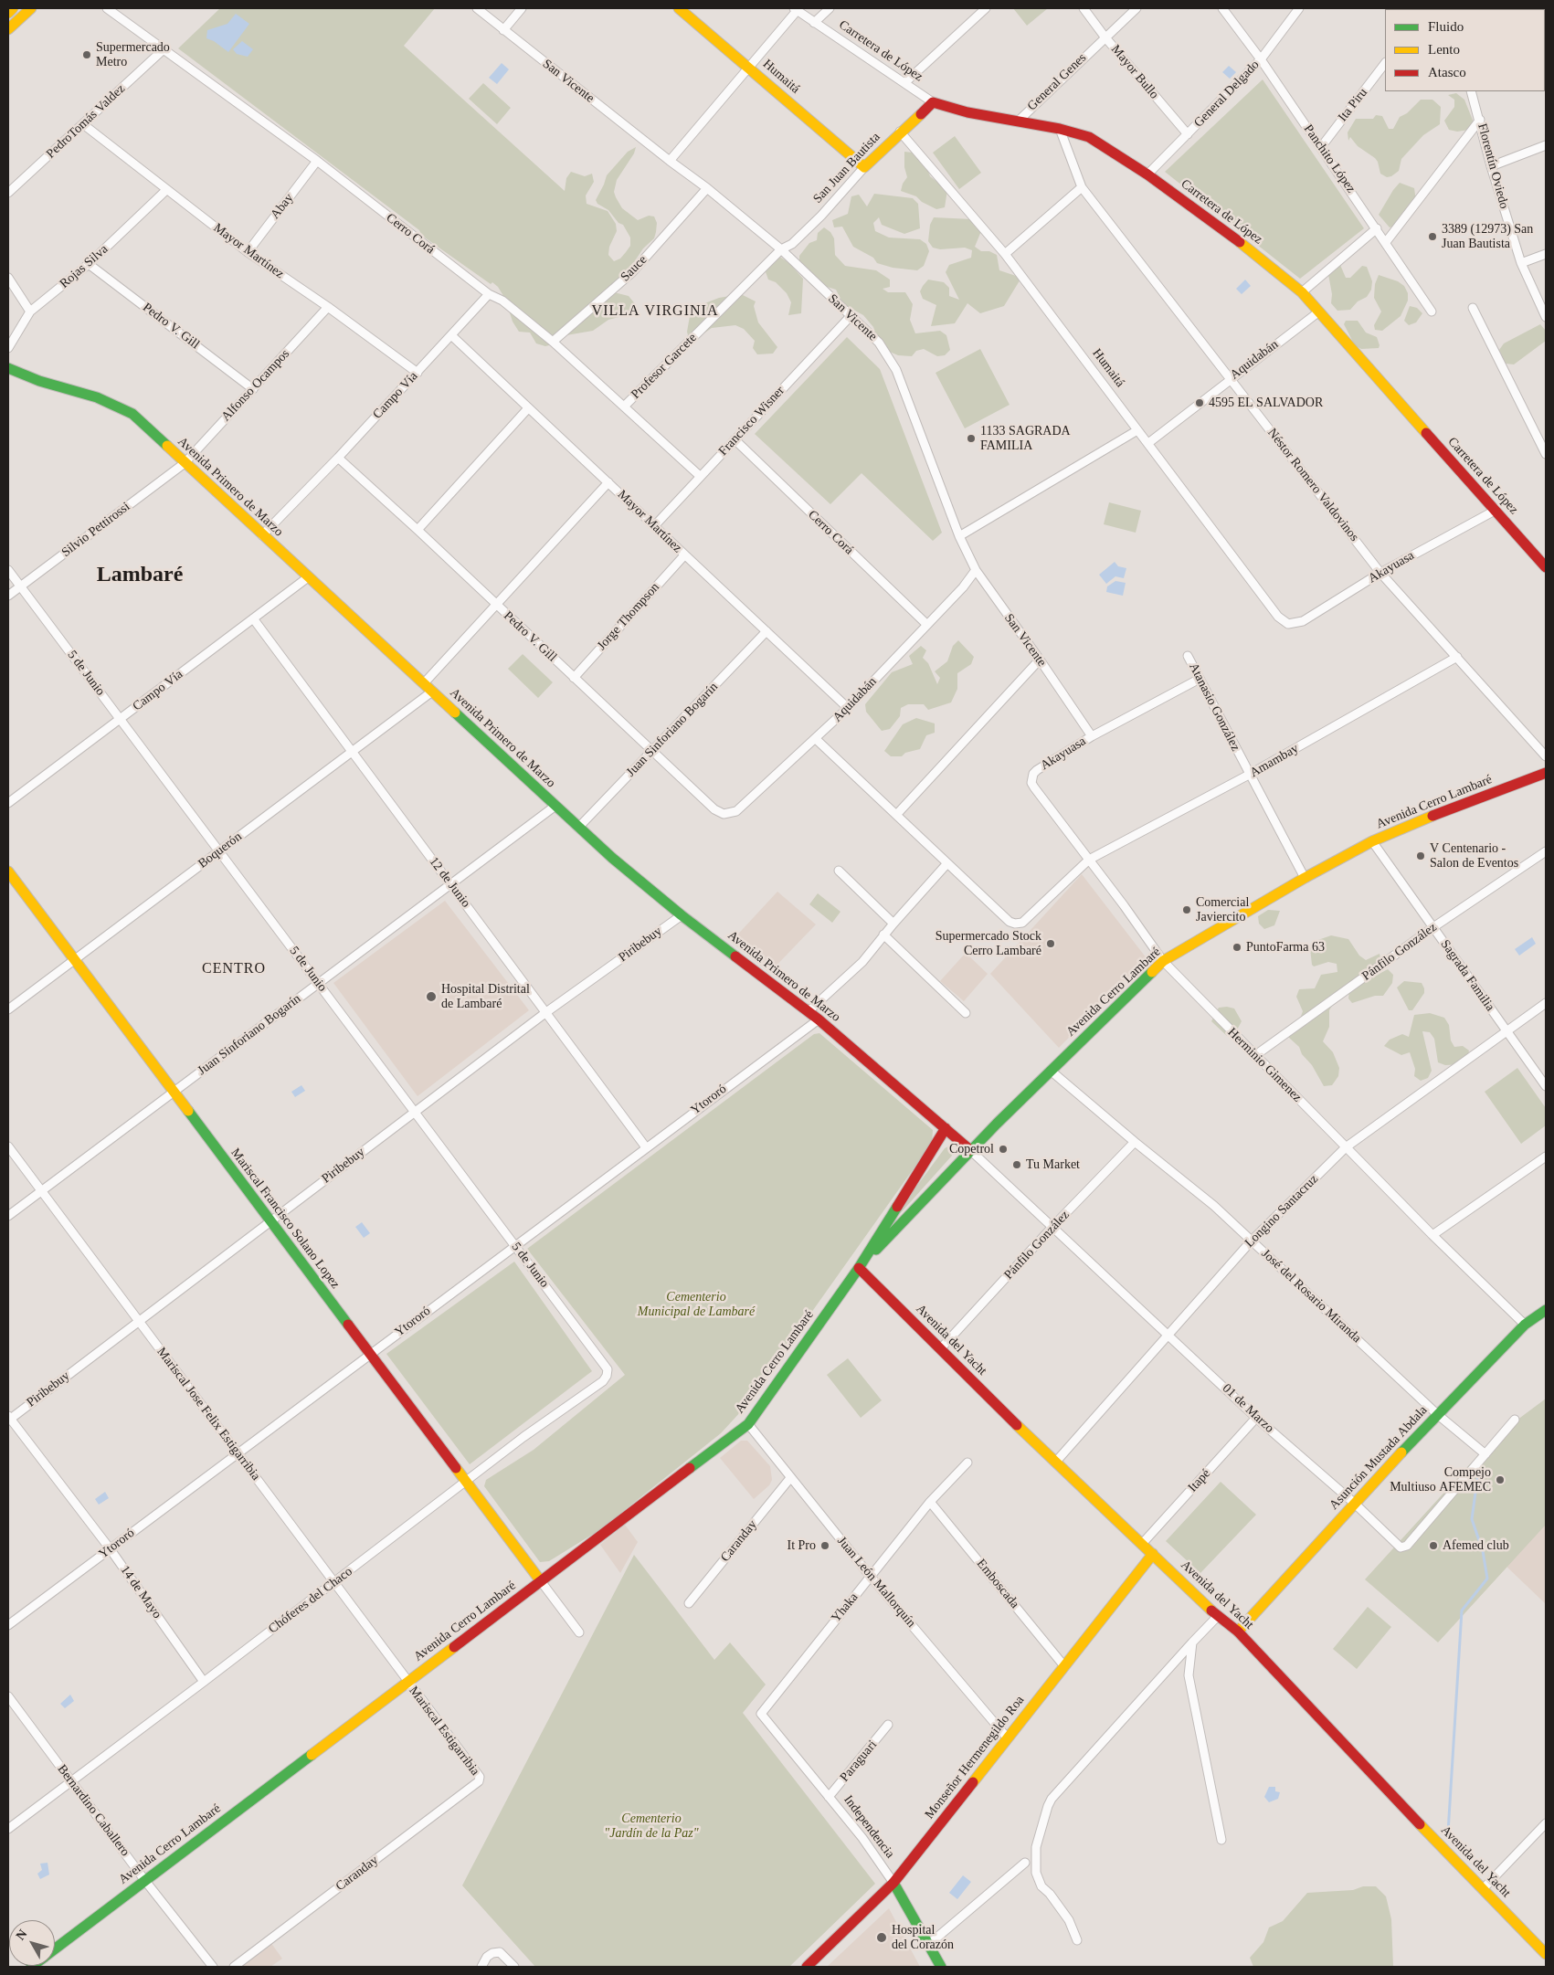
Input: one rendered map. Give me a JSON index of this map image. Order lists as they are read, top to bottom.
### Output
{
  "streets": {
    "street": [
      "Carretera de López",
      "Mayor Bullo",
      "Humaitá",
      "San Vicente",
      "General Genes",
      "General Delgado",
      "Ita Piru",
      "PedroTomás Valdez",
      "Panchito López",
      "Florentín Oviedo",
      "San Juan Bautista",
      "Abay",
      "Cerro Corá",
      "Mayor Martínez",
      "Rojas Silva",
      "Sauce",
      "Pedro V. Gill",
      "Aquidabán",
      "Profesor Garcete",
      "Alfonso Ocampos",
      "Campo Vía",
      "Francisco Wisner",
      "Néstor Romero Valdovinos",
      "Avenida Primero de Marzo",
      "Silvio Pettirossi",
      "Akayuasa",
      "Jorge Thompson",
      "5 de Junio",
      "Atanasio González",
      "Juan Sinforiano Bogarín",
      "Amambay",
      "Avenida Cerro Lambaré",
      "Boquerón",
      "12 de Junio",
      "Piribebuy",
      "Pánfilo González",
      "Sagrada Familia",
      "Herminio Gimenez",
      "Ytororó",
      "Longino Santacruz",
      "Mariscal Francisco Solano Lopez",
      "José del Rosario Miranda",
      "Avenida del Yacht",
      "01 de Marzo",
      "Mariscal Jose Felix Estigarribia",
      "Asunción Mustada Abdala",
      "Itapé",
      "Caranday",
      "Juan León Mallorquín",
      "Emboscada",
      "14 de Mayo",
      "Chóferes del Chaco",
      "Yhaka",
      "Mariscal Estigarribia",
      "Monseñor Hermenegildo Roa",
      "Paraguari",
      "Bernardino Caballero",
      "Independencia"
    ]
  },
  "crossings": [
    ["Carretera de López", "General Genes"],
    ["Carretera de López", "General Delgado"],
    ["Carretera de López", "San Juan Bautista"],
    ["Carretera de López", "Aquidabán"],
    ["Carretera de López", "Néstor Romero Valdovinos"],
    ["Carretera de López", "Akayuasa"],
    ["Mayor Bullo", "General Genes"],
    ["Mayor Bullo", "General Delgado"],
    ["Humaitá", "San Juan Bautista"],
    ["Humaitá", "Aquidabán"],
    ["Humaitá", "Akayuasa"],
    ["San Vicente", "San Juan Bautista"],
    ["San Vicente", "Sauce"],
    ["San Vicente", "Aquidabán"],
    ["San Vicente", "Profesor Garcete"],
    ["San Vicente", "Francisco Wisner"],
    ["San Vicente", "Akayuasa"],
    ["General Delgado", "Panchito López"],
    ["Ita Piru", "Panchito López"],
    ["PedroTomás Valdez", "Cerro Corá"],
    ["PedroTomás Valdez", "Mayor Martínez"],
    ["San Juan Bautista", "Profesor Garcete"],
    ["Abay", "Cerro Corá"],
    ["Abay", "Mayor Martínez"],
    ["Cerro Corá", "Sauce"],
    ["Cerro Corá", "Aquidabán"],
    ["Cerro Corá", "Profesor Garcete"],
    ["Cerro Corá", "Campo Vía"],
    ["Cerro Corá", "Francisco Wisner"],
    ["Mayor Martínez", "Rojas Silva"],
    ["Mayor Martínez", "Aquidabán"],
    ["Mayor Martínez", "Alfonso Ocampos"],
    ["Mayor Martínez", "Campo Vía"],
    ["Mayor Martínez", "Francisco Wisner"],
    ["Mayor Martínez", "Jorge Thompson"],
    ["Mayor Martínez", "Juan Sinforiano Bogarín"],
    ["Rojas Silva", "Pedro V. Gill"],
    ["Pedro V. Gill", "Aquidabán"],
    ["Pedro V. Gill", "Alfonso Ocampos"],
    ["Pedro V. Gill", "Campo Vía"],
    ["Pedro V. Gill", "Jorge Thompson"],
    ["Pedro V. Gill", "Juan Sinforiano Bogarín"],
    ["Aquidabán", "Néstor Romero Valdovinos"],
    ["Alfonso Ocampos", "Avenida Primero de Marzo"],
    ["Alfonso Ocampos", "Silvio Pettirossi"],
    ["Campo Vía", "Avenida Primero de Marzo"],
    ["Campo Vía", "5 de Junio"],
    ["Campo Vía", "12 de Junio"],
    ["Néstor Romero Valdovinos", "Akayuasa"],
    ["Néstor Romero Valdovinos", "Amambay"],
    ["Avenida Primero de Marzo", "Silvio Pettirossi"],
    ["Avenida Primero de Marzo", "Juan Sinforiano Bogarín"],
    ["Avenida Primero de Marzo", "Avenida Cerro Lambaré"],
    ["Avenida Primero de Marzo", "Boquerón"],
    ["Avenida Primero de Marzo", "Piribebuy"],
    ["Avenida Primero de Marzo", "Ytororó"],
    ["Avenida Primero de Marzo", "01 de Marzo"],
    ["Silvio Pettirossi", "5 de Junio"],
    ["Akayuasa", "Atanasio González"],
    ["Akayuasa", "Herminio Gimenez"],
    ["5 de Junio", "Juan Sinforiano Bogarín"],
    ["5 de Junio", "Boquerón"],
    ["5 de Junio", "Piribebuy"],
    ["5 de Junio", "Ytororó"],
    ["5 de Junio", "Chóferes del Chaco"],
    ["Atanasio González", "Amambay"],
    ["Atanasio González", "Avenida Cerro Lambaré"],
    ["Juan Sinforiano Bogarín", "12 de Junio"],
    ["Juan Sinforiano Bogarín", "Mariscal Francisco Solano Lopez"],
    ["Juan Sinforiano Bogarín", "Mariscal Jose Felix Estigarribia"],
    ["Amambay", "Herminio Gimenez"],
    ["Avenida Cerro Lambaré", "Sagrada Familia"],
    ["Avenida Cerro Lambaré", "Herminio Gimenez"],
    ["Avenida Cerro Lambaré", "Mariscal Francisco Solano Lopez"],
    ["Avenida Cerro Lambaré", "José del Rosario Miranda"],
    ["Avenida Cerro Lambaré", "Avenida del Yacht"],
    ["Avenida Cerro Lambaré", "01 de Marzo"],
    ["Avenida Cerro Lambaré", "Mariscal Jose Felix Estigarribia"],
    ["Avenida Cerro Lambaré", "Juan León Mallorquín"],
    ["Avenida Cerro Lambaré", "Mariscal Estigarribia"],
    ["Avenida Cerro Lambaré", "Bernardino Caballero"],
    ["Boquerón", "12 de Junio"],
    ["Boquerón", "Mariscal Francisco Solano Lopez"],
    ["12 de Junio", "Piribebuy"],
    ["12 de Junio", "Ytororó"],
    ["Piribebuy", "Mariscal Francisco Solano Lopez"],
    ["Piribebuy", "Mariscal Jose Felix Estigarribia"],
    ["Piribebuy", "14 de Mayo"],
    ["Pánfilo González", "Sagrada Familia"],
    ["Pánfilo González", "Herminio Gimenez"],
    ["Pánfilo González", "José del Rosario Miranda"],
    ["Pánfilo González", "Avenida del Yacht"],
    ["Pánfilo González", "01 de Marzo"],
    ["Sagrada Familia", "Longino Santacruz"],
    ["Herminio Gimenez", "Longino Santacruz"],
    ["Herminio Gimenez", "Asunción Mustada Abdala"],
    ["Ytororó", "Mariscal Francisco Solano Lopez"],
    ["Ytororó", "Mariscal Jose Felix Estigarribia"],
    ["Ytororó", "14 de Mayo"],
    ["Longino Santacruz", "José del Rosario Miranda"],
    ["Longino Santacruz", "Avenida del Yacht"],
    ["Longino Santacruz", "01 de Marzo"],
    ["Mariscal Francisco Solano Lopez", "Chóferes del Chaco"],
    ["José del Rosario Miranda", "01 de Marzo"],
    ["José del Rosario Miranda", "Asunción Mustada Abdala"],
    ["Avenida del Yacht", "Asunción Mustada Abdala"],
    ["Avenida del Yacht", "Itapé"],
    ["Avenida del Yacht", "Monseñor Hermenegildo Roa"],
    ["01 de Marzo", "Asunción Mustada Abdala"],
    ["01 de Marzo", "Itapé"],
    ["Mariscal Jose Felix Estigarribia", "Chóferes del Chaco"],
    ["Mariscal Jose Felix Estigarribia", "Mariscal Estigarribia"],
    ["Caranday", "Juan León Mallorquín"],
    ["Caranday", "Mariscal Estigarribia"],
    ["Juan León Mallorquín", "Yhaka"],
    ["Juan León Mallorquín", "Monseñor Hermenegildo Roa"],
    ["Emboscada", "Yhaka"],
    ["Emboscada", "Monseñor Hermenegildo Roa"],
    ["14 de Mayo", "Chóferes del Chaco"],
    ["Chóferes del Chaco", "Bernardino Caballero"],
    ["Yhaka", "Independencia"],
    ["Monseñor Hermenegildo Roa", "Independencia"],
    ["Paraguari", "Independencia"]
  ],
  "districts": ["VILLA VIRGINIA", "Lambaré", "CENTRO"],
  "parks": ["Cementerio Municipal de Lambaré", "Cementerio \"Jardín de la Paz\""],
  "places": [
    "Supermercado Metro",
    "3389 (12973) San Juan Bautista",
    "4595 EL SALVADOR",
    "1133 SAGRADA FAMILIA",
    "V Centenario - Salon de Eventos",
    "Comercial Javiercito",
    "Supermercado Stock Cerro Lambaré",
    "PuntoFarma 63",
    "Hospital Distrital de Lambaré",
    "Copetrol",
    "Tu Market",
    "Compejo Multiuso AFEMEC",
    "It Pro",
    "Afemed club",
    "Hospital del Corazón"
  ],
  "legend": ["Fluido", "Lento", "Atasco"],
  "north": "top left"
}
